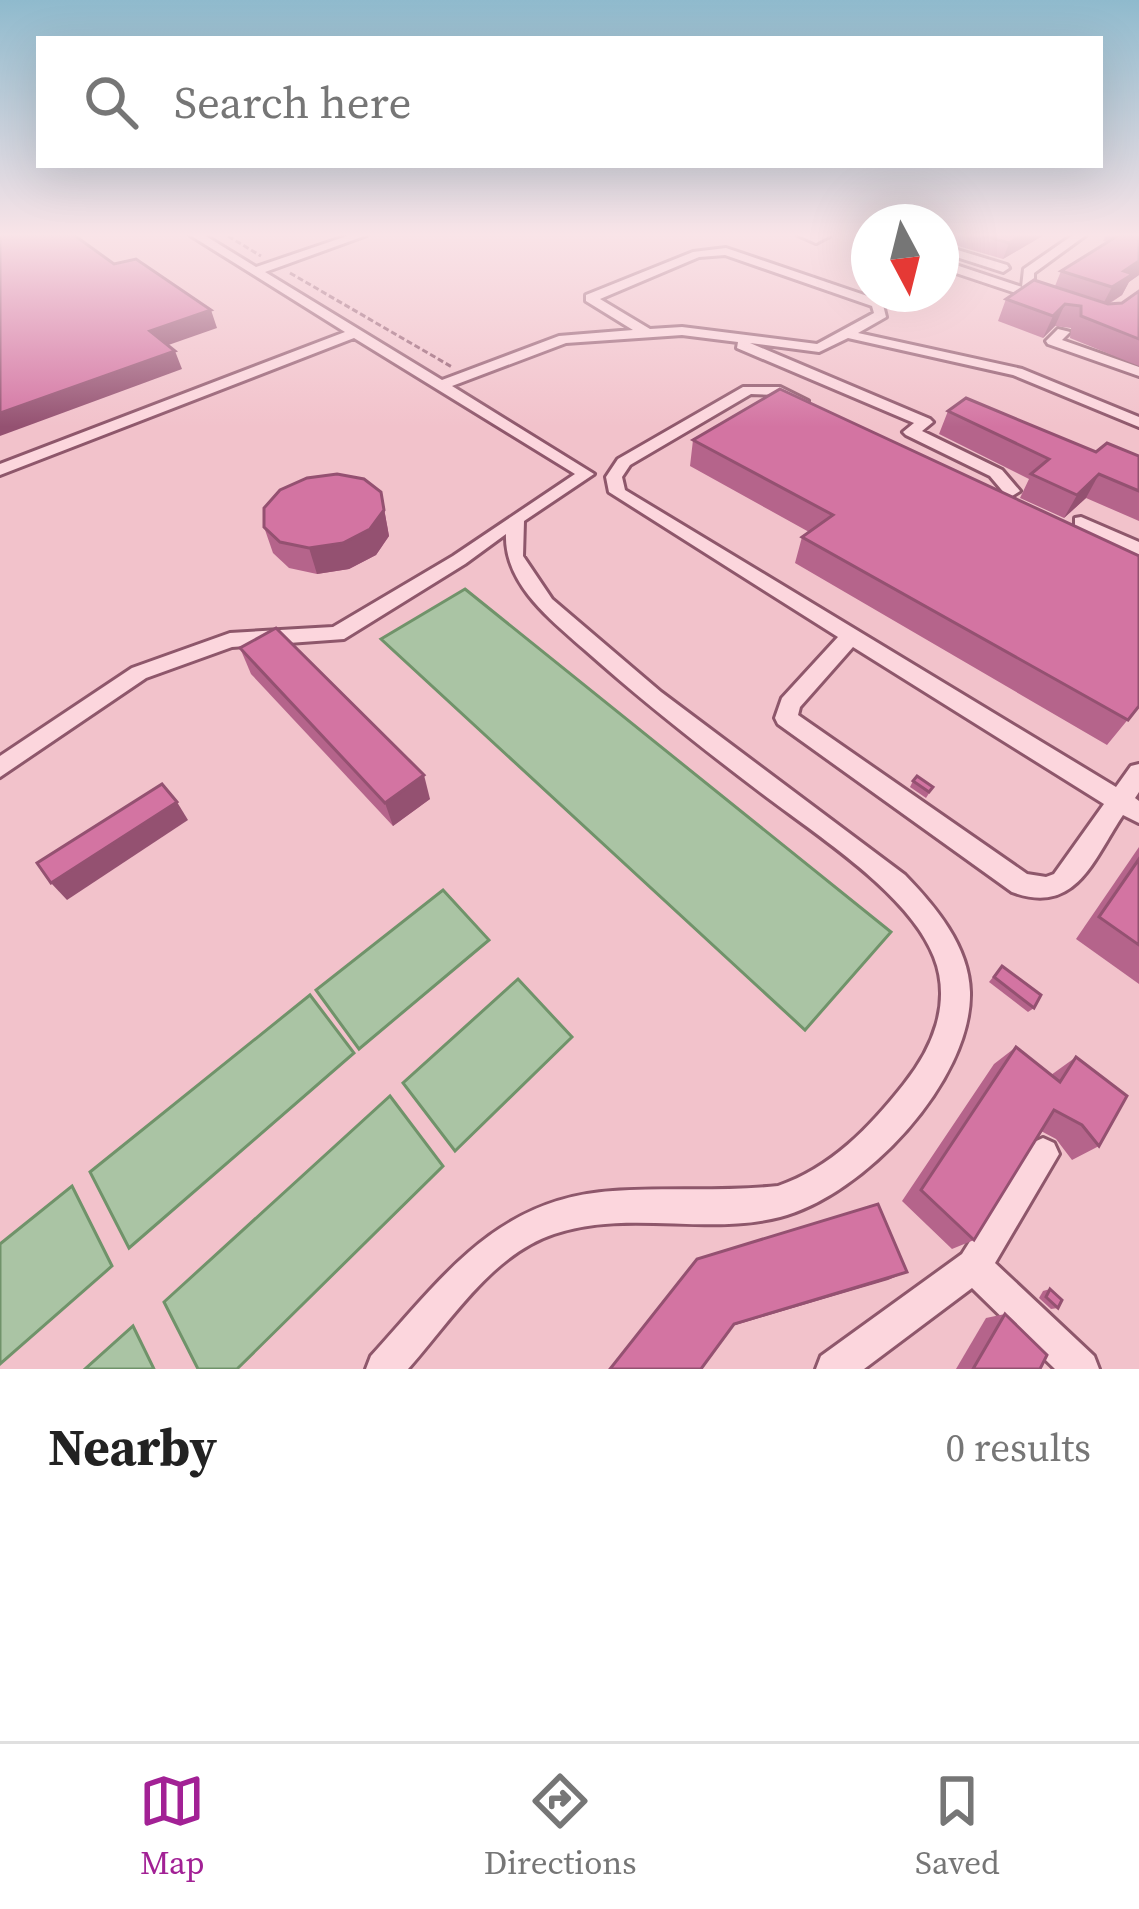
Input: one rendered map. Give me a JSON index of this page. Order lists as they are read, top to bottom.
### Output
{
  "north": "bottom",
  "page": {
    "search": "Search here",
    "heading": ["Nearby", "0 results"],
    "nav": ["Map", "Directions", "Saved"]
  }
}
